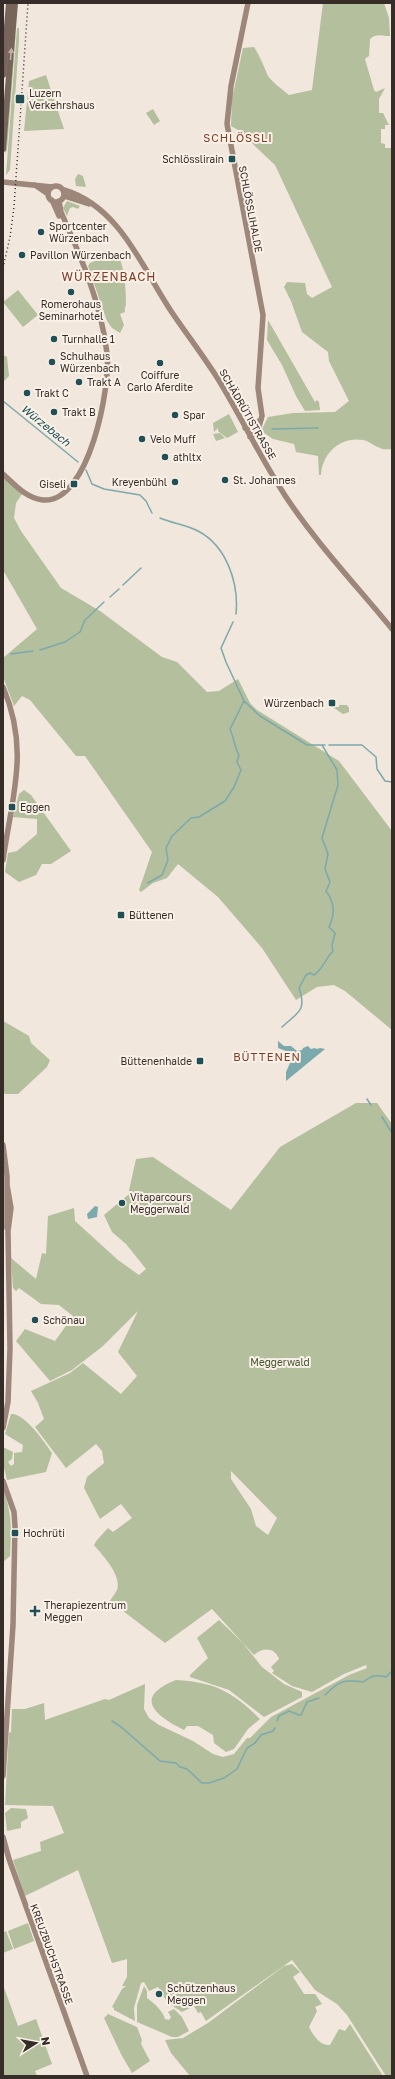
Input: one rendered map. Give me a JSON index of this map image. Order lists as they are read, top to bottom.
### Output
{
  "streets": {
    "street": ["SCHLÖSSLIHALDE", "SCHÄDRÜTISTRASSE", "KREUZBUCHSTRASSE"]
  },
  "districts": ["SCHLÖSSLI", "WÜRZENBACH", "BÜTTENEN"],
  "water": ["Würzebach"],
  "parks": ["Meggerwald"],
  "places": {
    "transit": [
      "Luzern Verkehrshaus",
      "Schlösslirain",
      "Giseli",
      "Würzenbach",
      "Eggen",
      "Büttenen",
      "Büttenenhalde",
      "Hochrüti"
    ],
    "other": [
      "Sportcenter Würzenbach",
      "Pavillon Würzenbach",
      "Romerohaus Seminarhotel",
      "Turnhalle 1",
      "Schulhaus Würzenbach",
      "Coiffure Carlo Aferdite",
      "Trakt A",
      "Trakt C",
      "Trakt B",
      "Spar",
      "Velo Muff",
      "athltx",
      "St. Johannes",
      "Kreyenbühl",
      "Vitaparcours Meggerwald",
      "Schönau",
      "Schützenhaus Meggen"
    ],
    "health": ["Therapiezentrum Meggen"]
  },
  "north": "right"
}
